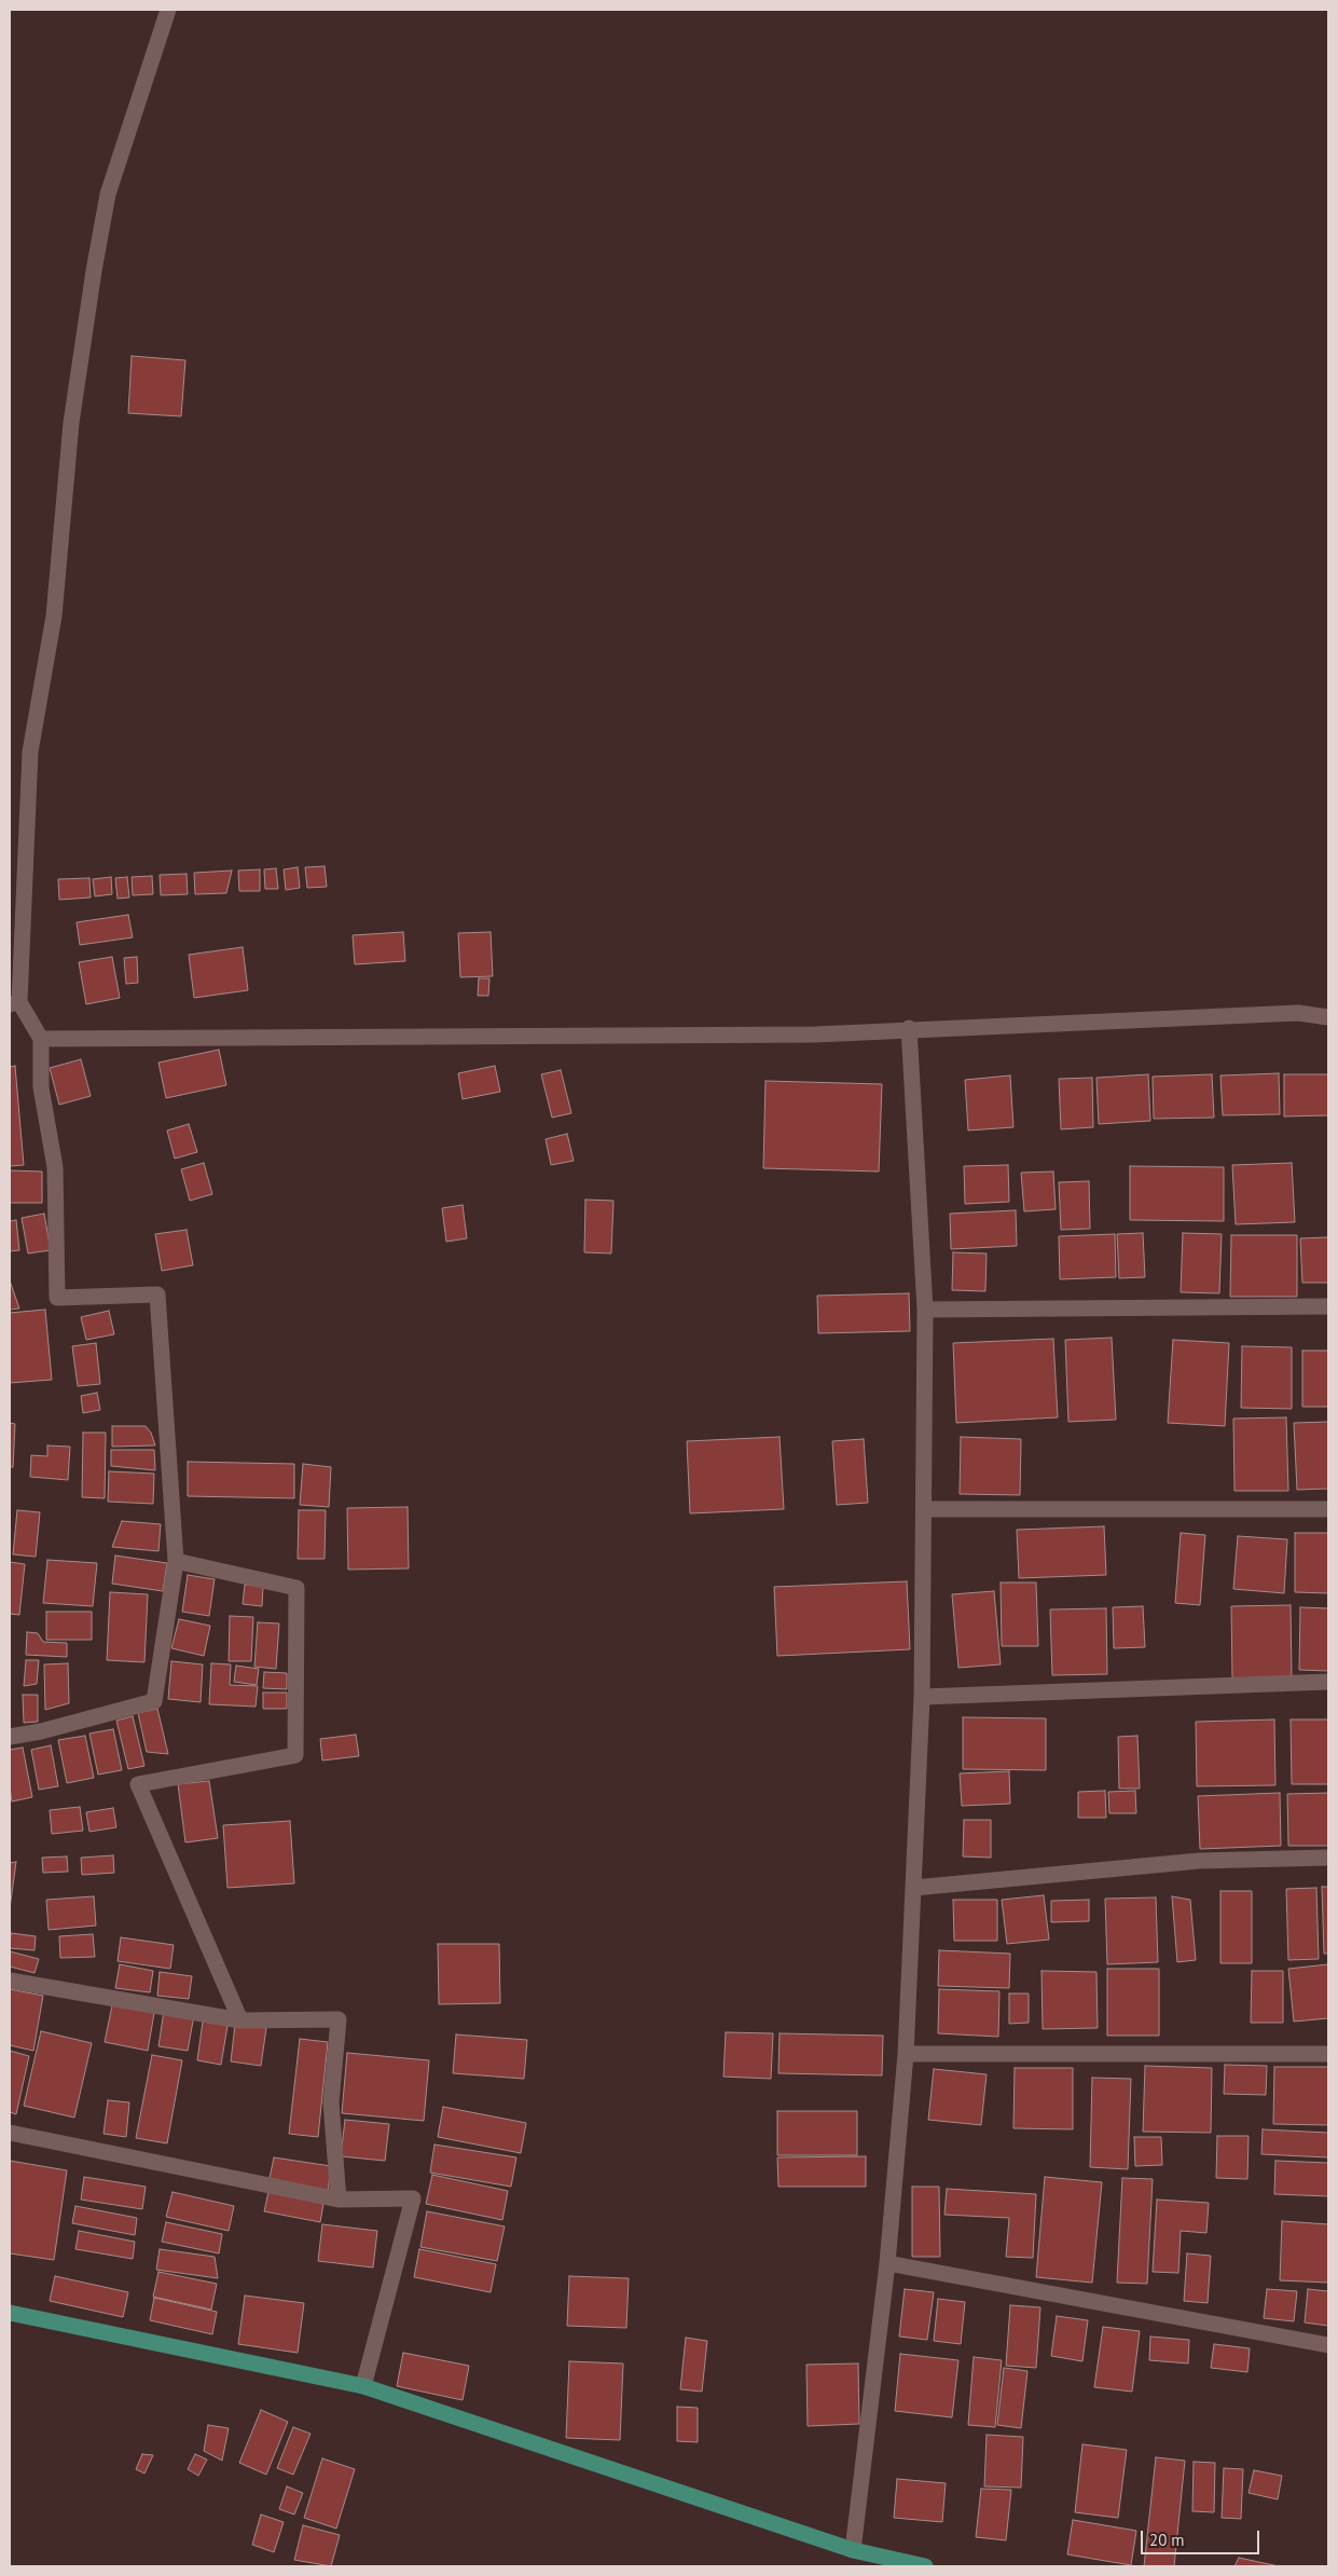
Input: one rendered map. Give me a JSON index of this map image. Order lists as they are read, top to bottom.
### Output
{
  "scale_bar": "20 m"
}
